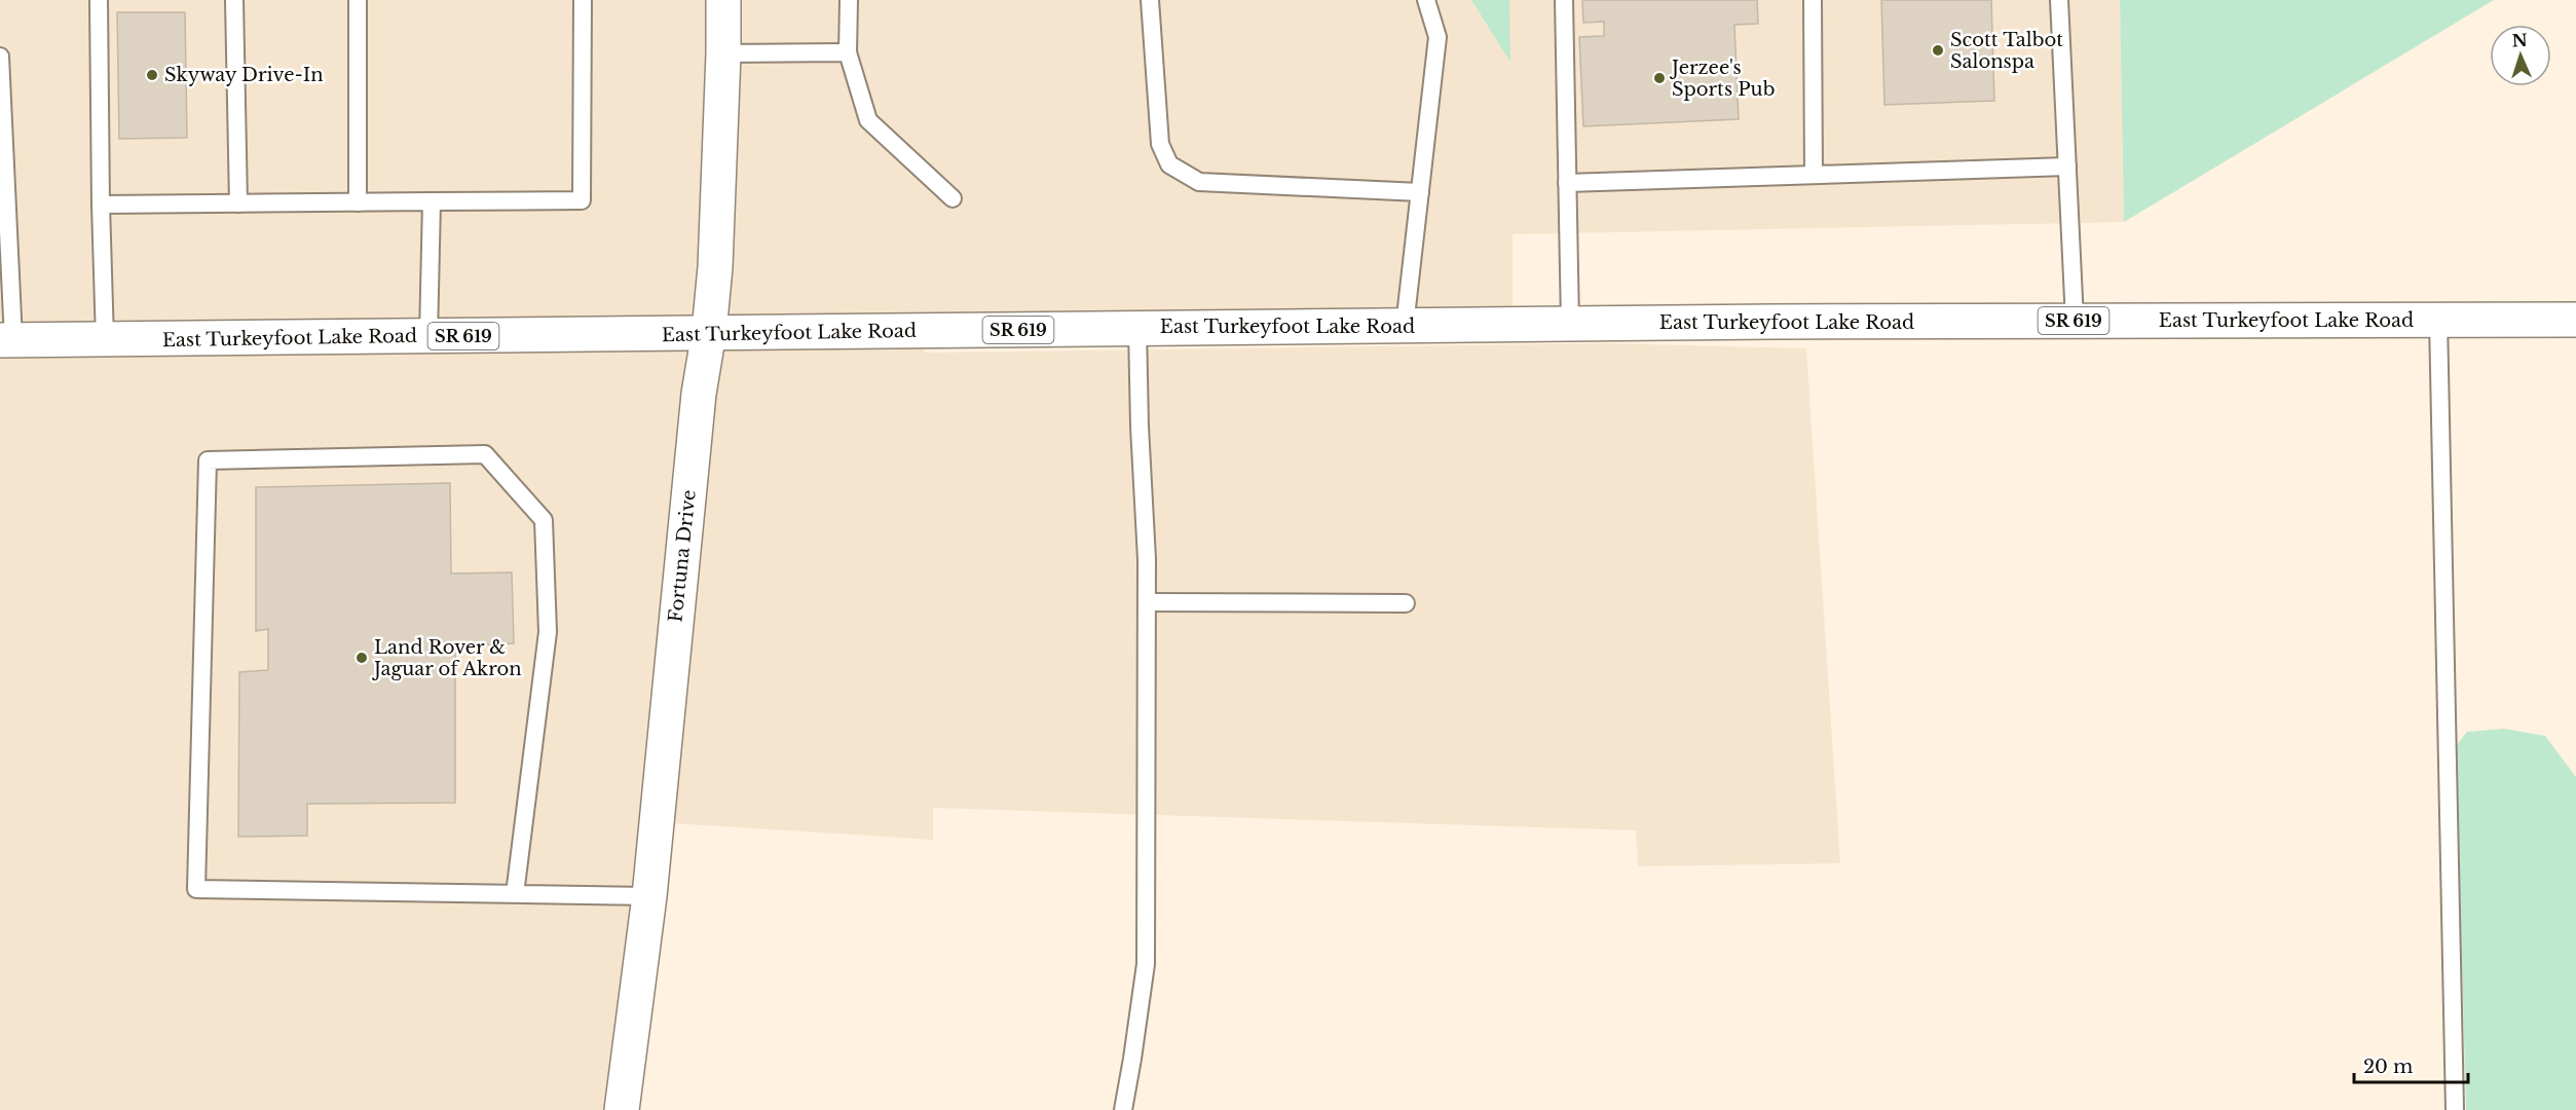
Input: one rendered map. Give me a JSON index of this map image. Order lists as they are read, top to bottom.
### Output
{
  "streets": {
    "main road": ["SR 619", "East Turkeyfoot Lake Road", "Fortuna Drive"]
  },
  "crossings": [
    ["East Turkeyfoot Lake Road", "Fortuna Drive"]
  ],
  "places": [
    "Scott Talbot Salonspa",
    "Skyway Drive-In",
    "Jerzee's Sports Pub",
    "Land Rover & Jaguar of Akron"
  ],
  "scale_bar": "20 m",
  "north": "top"
}
